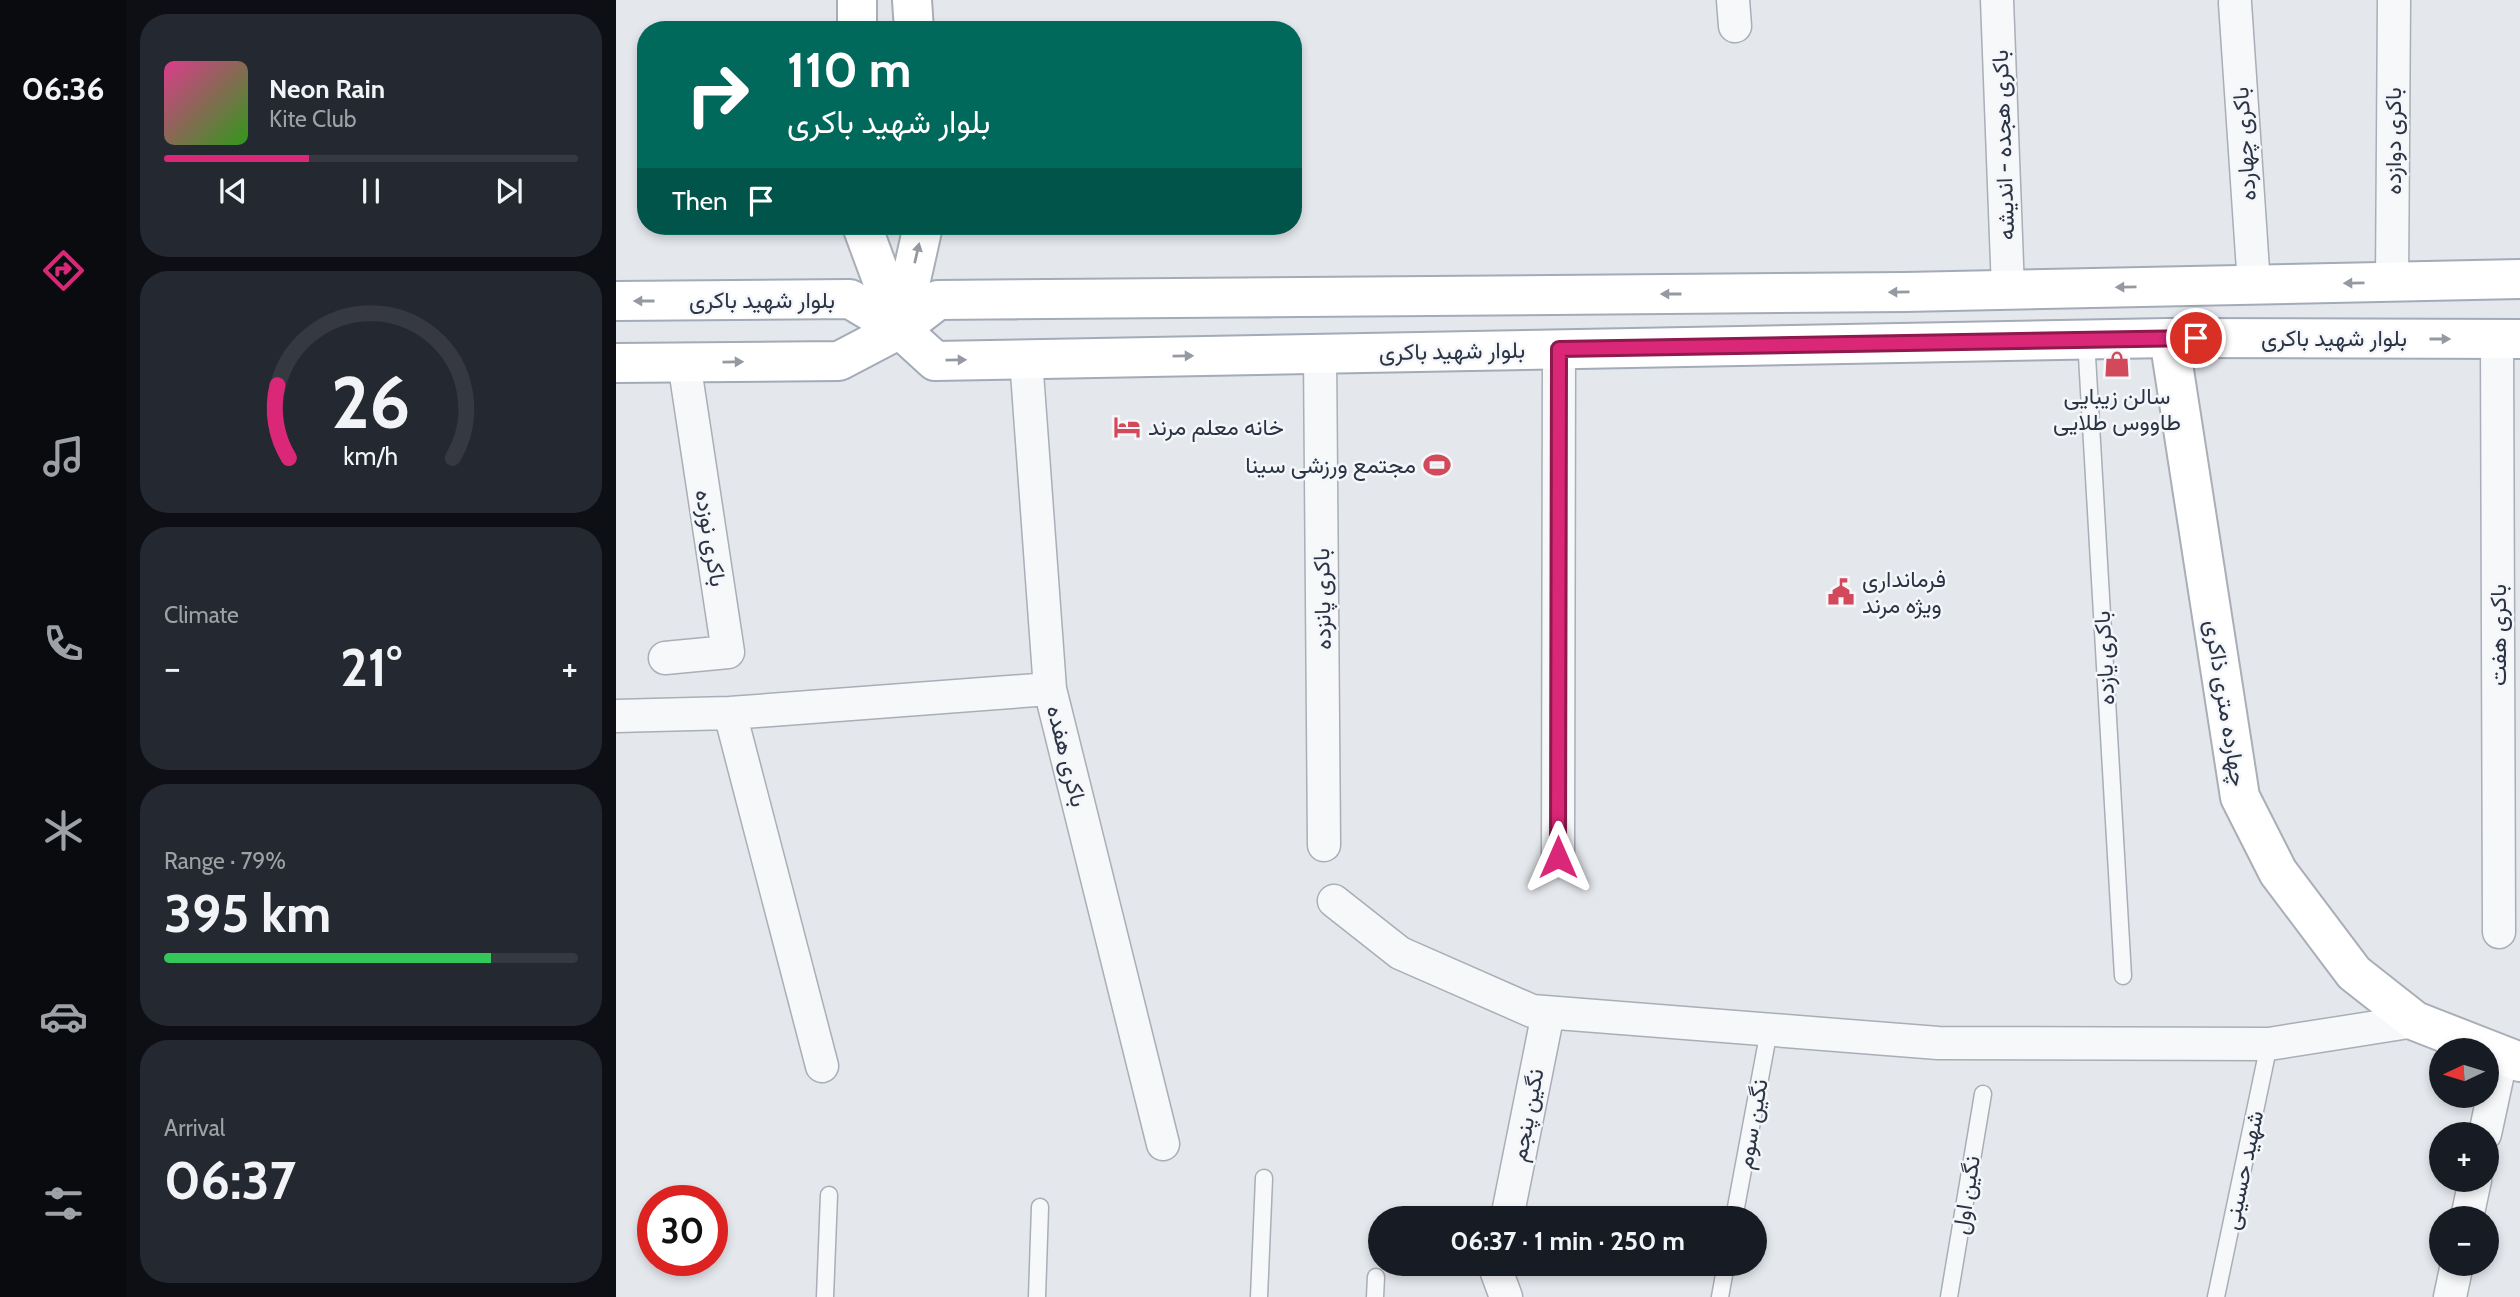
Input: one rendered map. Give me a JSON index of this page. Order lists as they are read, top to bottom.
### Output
{
  "streets": {
    "main road": ["بلوار شهید باکری", "چهارده متری ذاکری"],
    "street": [
      "باکری دوازده",
      "باکری چهارده",
      "باکری هجده - اندیشه",
      "باکری نوزده",
      "باکری پانزده",
      "باکری هفت",
      "باکری هفده",
      "نگین پنجم"
    ],
    "lane": [
      "باکری یازده",
      "نگین سوم",
      "شهید حسینی",
      "نگین اول"
    ]
  },
  "crossings": [
    ["بلوار شهید باکری", "باکری پانزده"],
    ["بلوار شهید باکری", "باکری هفت"],
    ["بلوار شهید باکری", "باکری یازده"],
    ["بلوار شهید باکری", "چهارده متری ذاکری"],
    ["بلوار شهید باکری", "باکری هفده"]
  ],
  "places": {
    "shop": ["سالن زیبایی طاووس طلایی"],
    "hotel": ["خانه معلم مرند"],
    "sports": ["مجتمع ورزشی سینا"],
    "public building": ["فرمانداری ویژه مرند"]
  },
  "north": "left",
  "page": {
    "tabs": "06:36",
    "turn": ["110 m", "بلوار شهید باکری"],
    "song": ["Neon Rain", "Kite Club"],
    "then": "Then",
    "tile": [
      "Climate",
      ["Range · 79%", "395 km"],
      ["Arrival", "06:37"]
    ],
    "heat": ["−", "21°", "+"],
    "map_buttons": ["+", "−"],
    "limit": "30",
    "trip": "06:37 · 1 min · 250 m",
    "gauge": ["26", "km/h"]
  }
}
